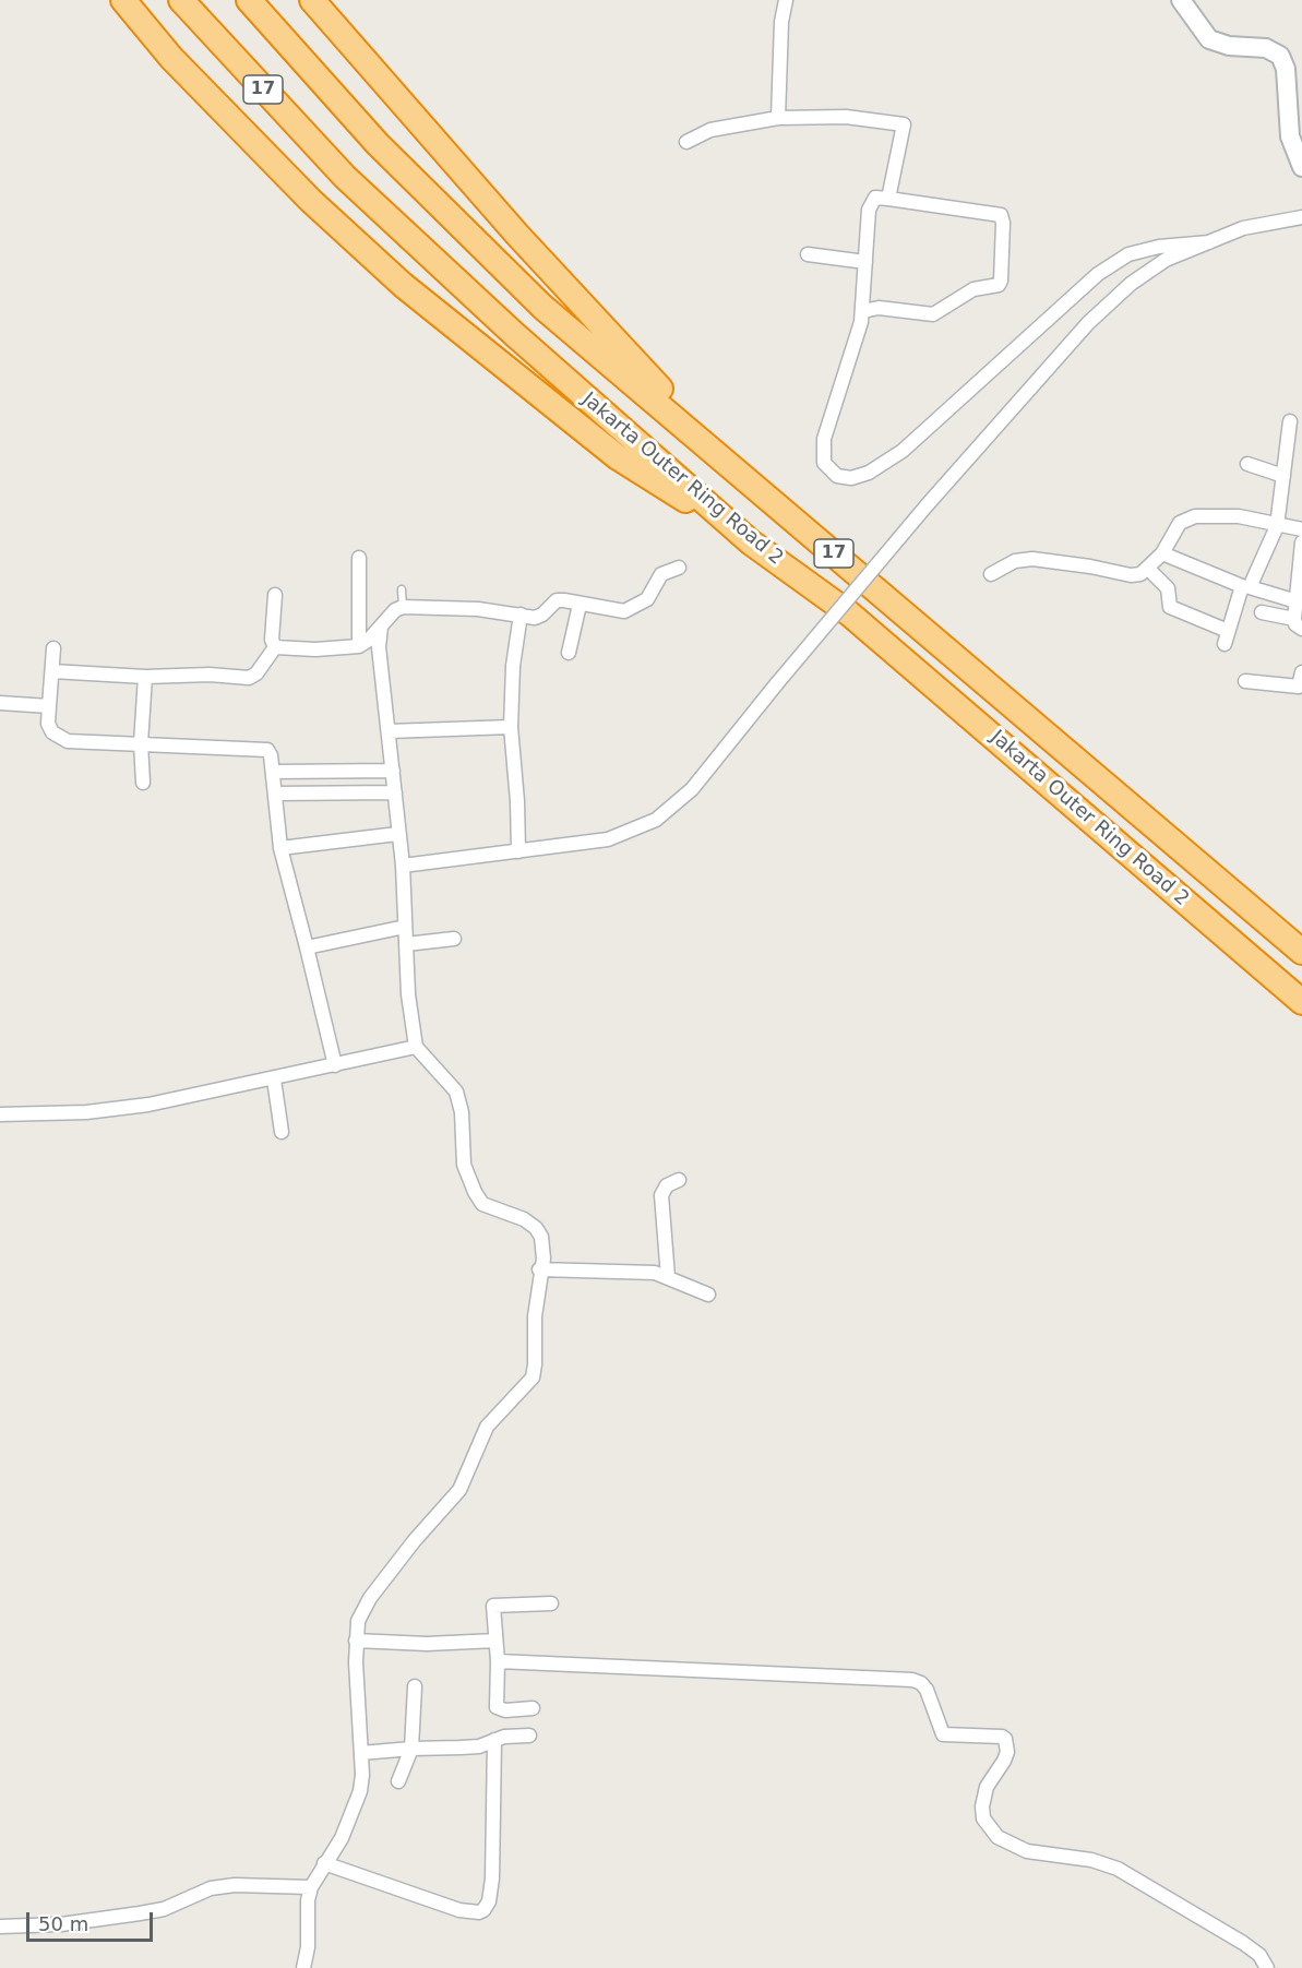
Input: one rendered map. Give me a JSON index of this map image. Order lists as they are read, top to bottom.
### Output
{
  "streets": {
    "highway": ["17", "Jakarta Outer Ring Road 2"]
  },
  "scale_bar": "50 m"
}
